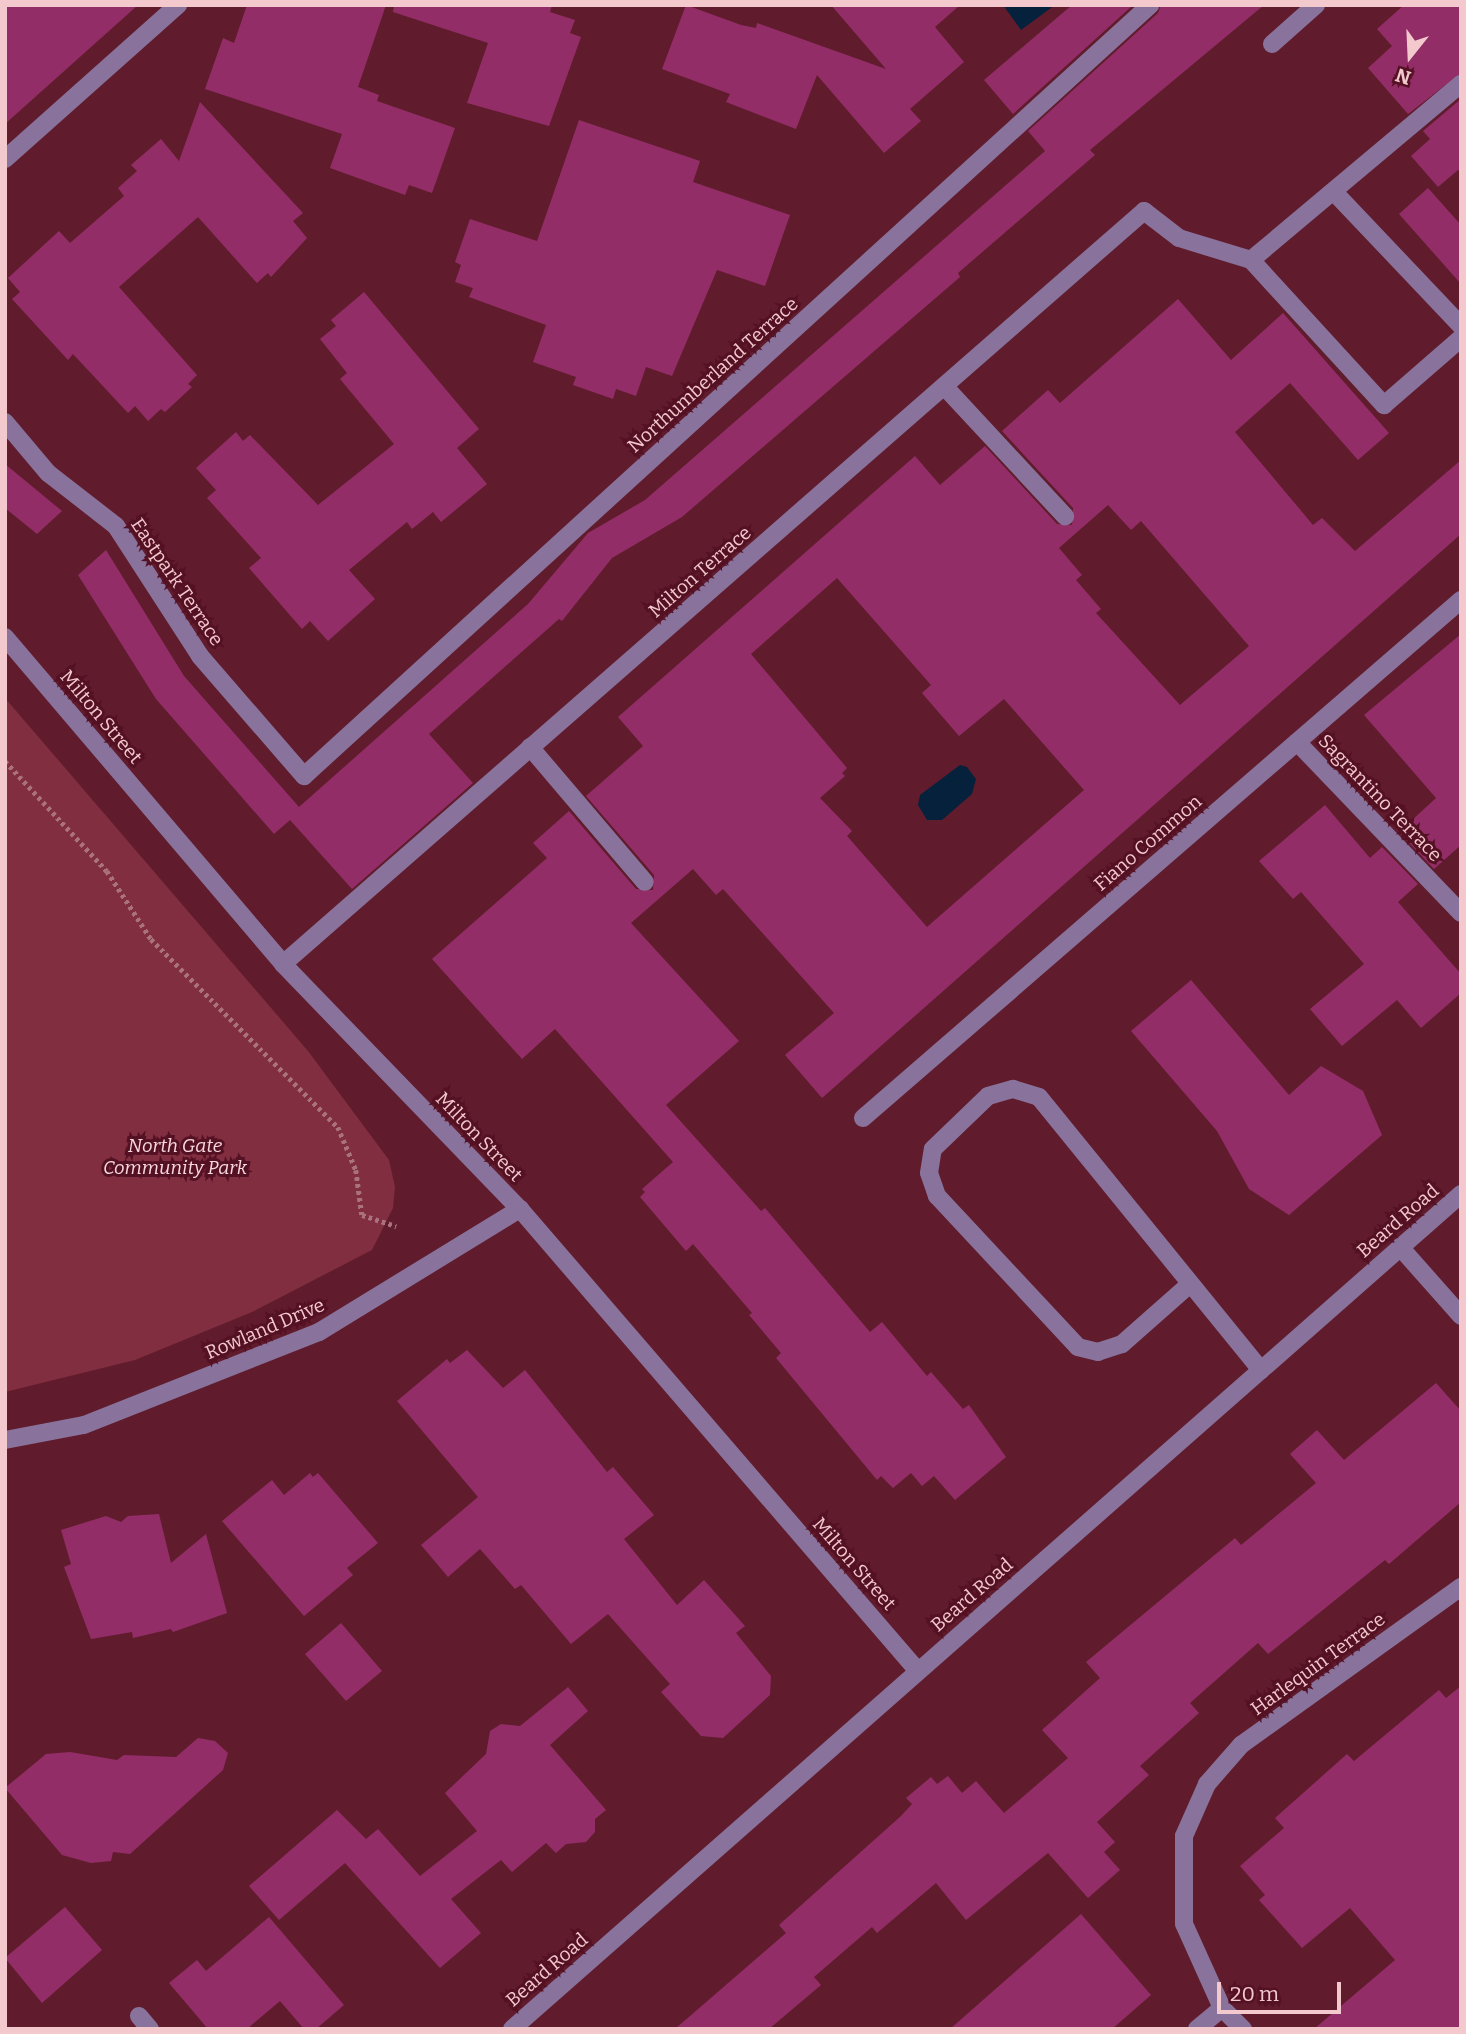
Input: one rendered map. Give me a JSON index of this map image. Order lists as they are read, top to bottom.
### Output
{
  "streets": {
    "street": [
      "Northumberland Terrace",
      "Milton Terrace",
      "Eastpark Terrace",
      "Milton Street",
      "Sagrantino Terrace",
      "Fiano Common",
      "Beard Road",
      "Rowland Drive",
      "Harlequin Terrace"
    ]
  },
  "crossings": [
    ["Northumberland Terrace", "Eastpark Terrace"],
    ["Milton Terrace", "Milton Street"],
    ["Milton Street", "Beard Road"],
    ["Milton Street", "Rowland Drive"],
    ["Sagrantino Terrace", "Fiano Common"]
  ],
  "parks": ["North Gate Community Park"],
  "scale_bar": "20 m",
  "north": "bottom"
}
